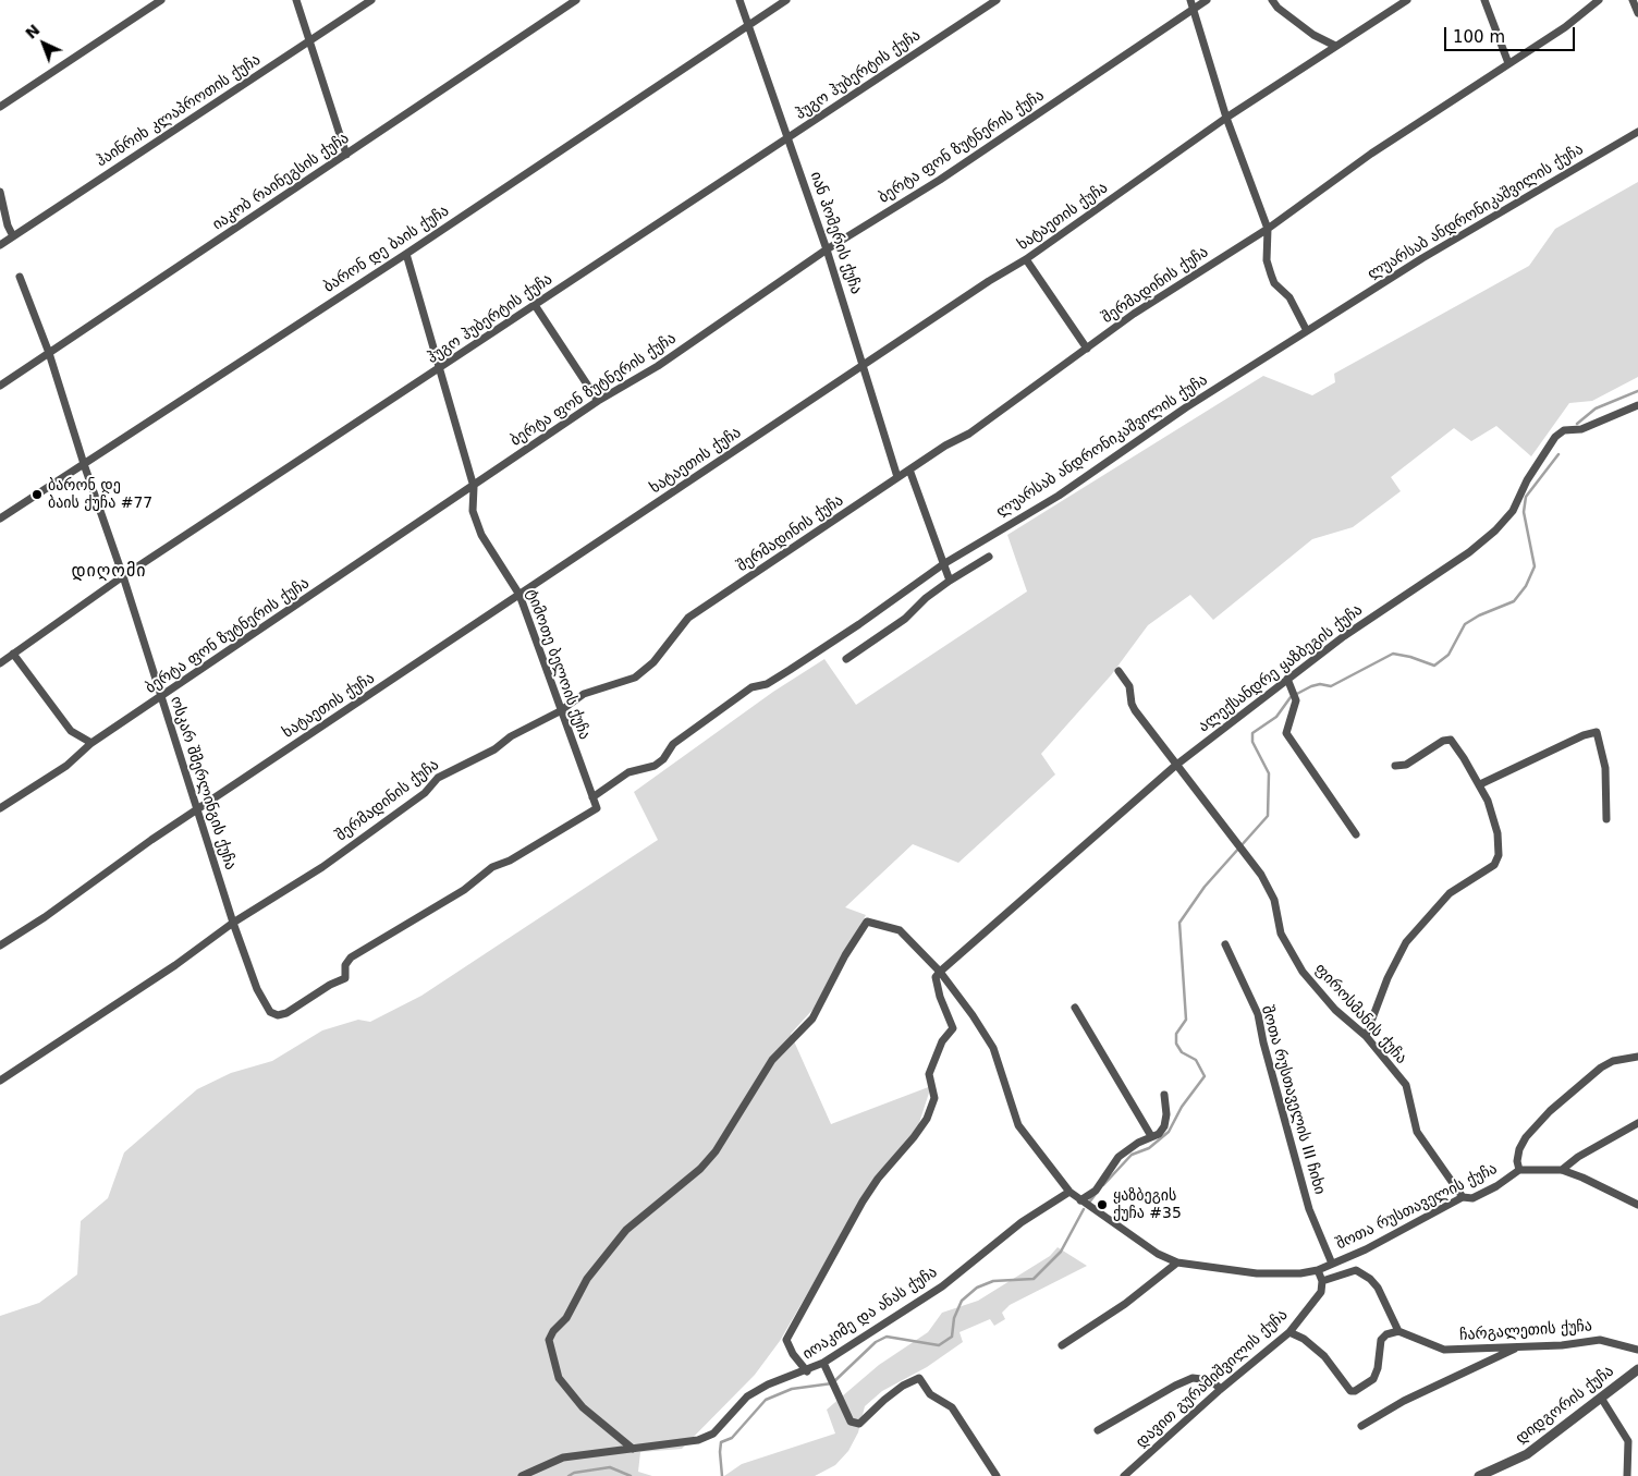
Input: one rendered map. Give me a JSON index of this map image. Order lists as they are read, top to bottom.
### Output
{
  "streets": {
    "street": [
      "ჰუგო ჰუბერტის ქუჩა",
      "ჰაინრიხ კლაპროთის ქუჩა",
      "ბერტა ფონ ზუტნერის ქუჩა",
      "იაკობ რაინეგსის ქუჩა",
      "ლუარსაბ ანდრონიკაშვილის ქუჩა",
      "ხატაეთის ქუჩა",
      "იან ჰომერის ქუჩა",
      "ბარონ დე ბაის ქუჩა",
      "შერმადინის ქუჩა",
      "ტიმოთე ბელოის ქუჩა",
      "ალექსანდრე ყაზბეგის ქუჩა",
      "ოსკარ შმერლინგის ქუჩა",
      "ფიროსმანის ქუჩა",
      "შოთა რუსთაველის III ჩიხი",
      "შოთა რუსთაველის ქუჩა",
      "იოაკიმე და ანას ქუჩა",
      "ჩარგალეთის ქუჩა",
      "დავით გურამიშვილის ქუჩა",
      "დიდგორის ქუჩა"
    ]
  },
  "crossings": [
    ["ჰუგო ჰუბერტის ქუჩა", "იან ჰომერის ქუჩა"],
    ["ჰუგო ჰუბერტის ქუჩა", "ტიმოთე ბელოის ქუჩა"],
    ["ჰუგო ჰუბერტის ქუჩა", "ოსკარ შმერლინგის ქუჩა"],
    ["ბერტა ფონ ზუტნერის ქუჩა", "იან ჰომერის ქუჩა"],
    ["ბერტა ფონ ზუტნერის ქუჩა", "ტიმოთე ბელოის ქუჩა"],
    ["ბერტა ფონ ზუტნერის ქუჩა", "ოსკარ შმერლინგის ქუჩა"],
    ["იაკობ რაინეგსის ქუჩა", "ოსკარ შმერლინგის ქუჩა"],
    ["ლუარსაბ ანდრონიკაშვილის ქუჩა", "ტიმოთე ბელოის ქუჩა"],
    ["ხატაეთის ქუჩა", "იან ჰომერის ქუჩა"],
    ["ხატაეთის ქუჩა", "ტიმოთე ბელოის ქუჩა"],
    ["ხატაეთის ქუჩა", "ოსკარ შმერლინგის ქუჩა"],
    ["იან ჰომერის ქუჩა", "ბარონ დე ბაის ქუჩა"],
    ["იან ჰომერის ქუჩა", "შერმადინის ქუჩა"],
    ["ბარონ დე ბაის ქუჩა", "ტიმოთე ბელოის ქუჩა"],
    ["ბარონ დე ბაის ქუჩა", "ოსკარ შმერლინგის ქუჩა"],
    ["შერმადინის ქუჩა", "ტიმოთე ბელოის ქუჩა"],
    ["შერმადინის ქუჩა", "ოსკარ შმერლინგის ქუჩა"],
    ["ტიმოთე ბელოის ქუჩა", "ოსკარ შმერლინგის ქუჩა"],
    ["ალექსანდრე ყაზბეგის ქუჩა", "ფიროსმანის ქუჩა"],
    ["ალექსანდრე ყაზბეგის ქუჩა", "შოთა რუსთაველის ქუჩა"],
    ["ფიროსმანის ქუჩა", "შოთა რუსთაველის ქუჩა"],
    ["შოთა რუსთაველის III ჩიხი", "შოთა რუსთაველის ქუჩა"],
    ["შოთა რუსთაველის ქუჩა", "იოაკიმე და ანას ქუჩა"]
  ],
  "districts": ["დიღომი"],
  "places": ["ბარონ დე ბაის ქუჩა #77", "ყაზბეგის ქუჩა #35"],
  "scale_bar": "100 m",
  "north": "top left"
}
